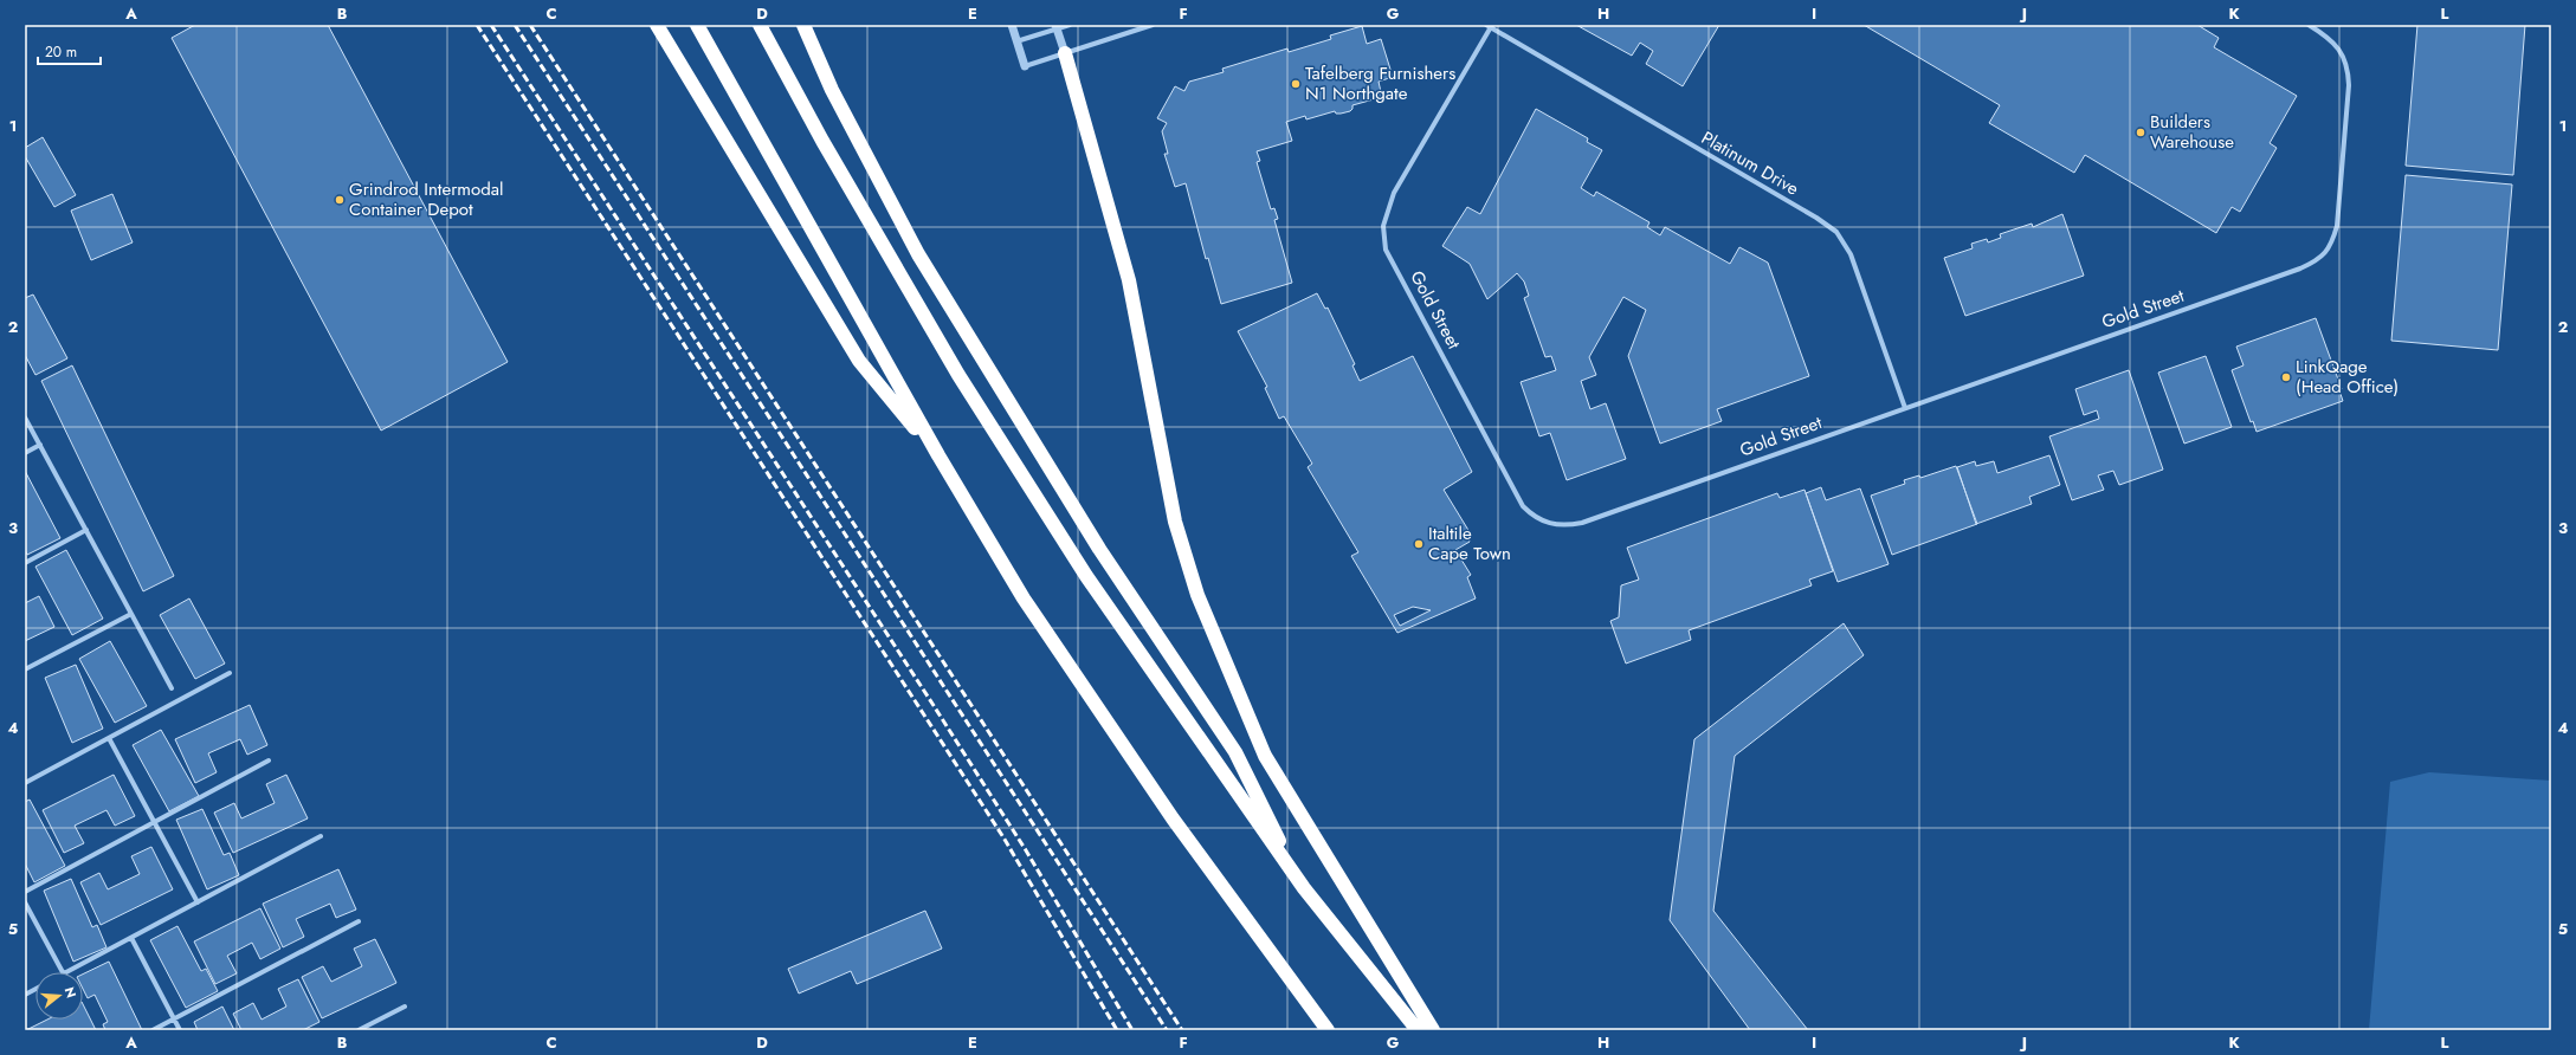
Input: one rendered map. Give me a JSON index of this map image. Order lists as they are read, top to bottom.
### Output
{
  "streets": {
    "street": ["Platinum Drive", "Gold Street"]
  },
  "crossings": [
    ["Platinum Drive", "Gold Street"]
  ],
  "places": [
    "Tafelberg Furnishers N1 Northgate",
    "Builders Warehouse",
    "Grindrod Intermodal Container Depot",
    "LinkQage (Head Office)",
    "Italtile Cape Town"
  ],
  "scale_bar": "20 m",
  "north": "right",
  "grid": {
    "columns": [
      "A",
      "B",
      "C",
      "D",
      "E",
      "F",
      "G",
      "H",
      "I",
      "J",
      "K",
      "L"
    ],
    "rows": [
      "1",
      "2",
      "3",
      "4",
      "5"
    ]
  }
}
